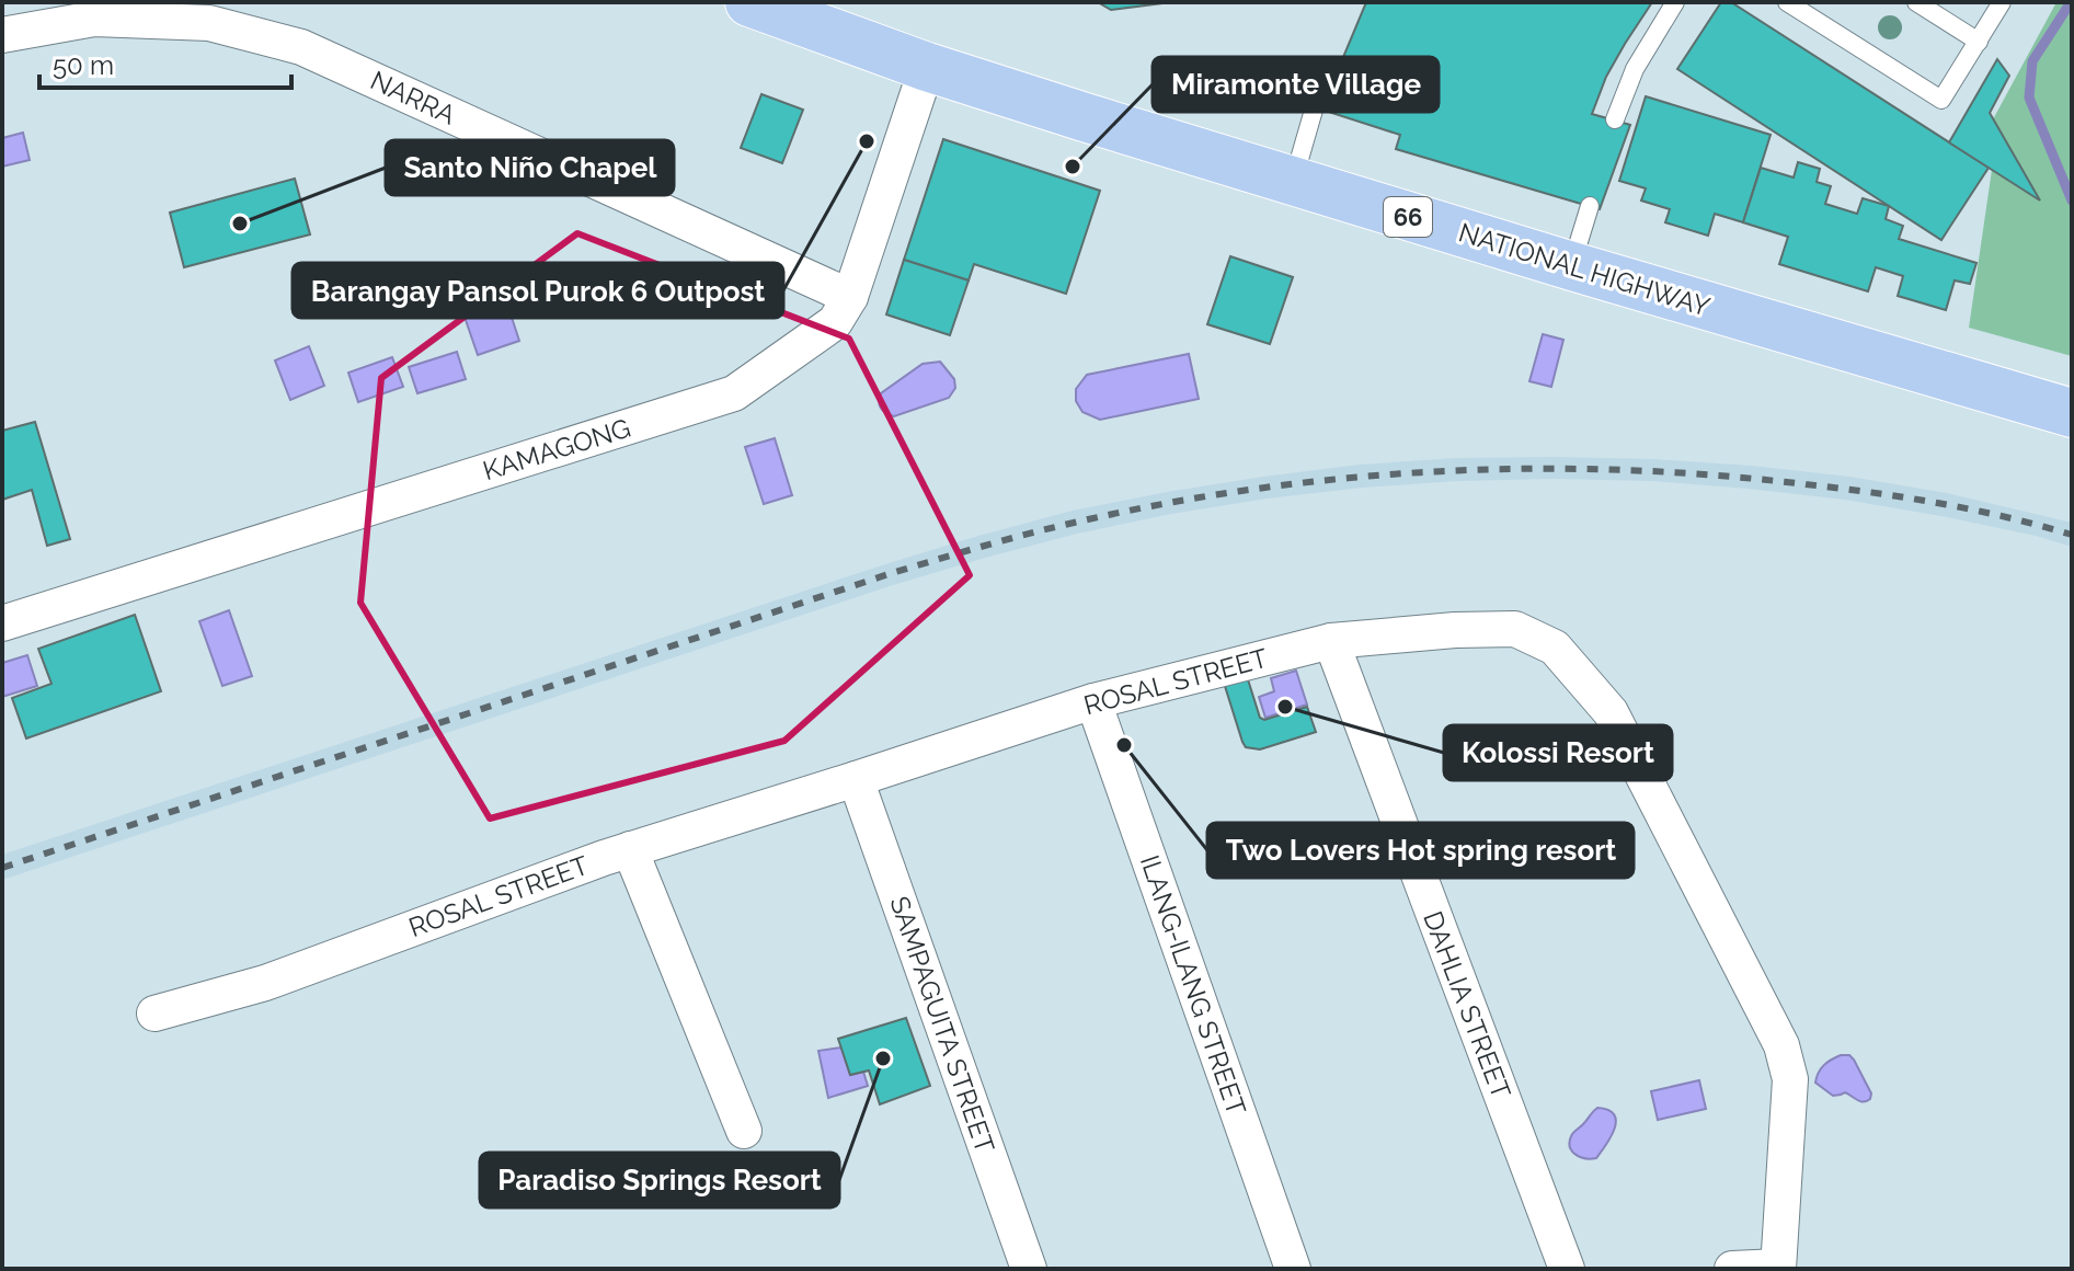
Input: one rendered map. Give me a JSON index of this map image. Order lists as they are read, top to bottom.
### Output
{
  "streets": {
    "main road": ["66", "NATIONAL HIGHWAY"],
    "street": [
      "NARRA",
      "KAMAGONG",
      "ROSAL STREET",
      "ILANG-ILANG STREET",
      "DAHLIA STREET",
      "SAMPAGUITA STREET"
    ]
  },
  "crossings": [
    ["NARRA", "KAMAGONG"],
    ["NATIONAL HIGHWAY", "KAMAGONG"],
    ["ROSAL STREET", "ILANG-ILANG STREET"],
    ["ROSAL STREET", "DAHLIA STREET"],
    ["ROSAL STREET", "SAMPAGUITA STREET"]
  ],
  "places": [
    "Barangay Pansol Purok 6 Outpost",
    "Miramonte Village",
    "Santo Niño Chapel",
    "Kolossi Resort",
    "Two Lovers Hot spring resort",
    "Paradiso Springs Resort"
  ],
  "scale_bar": "50 m"
}
